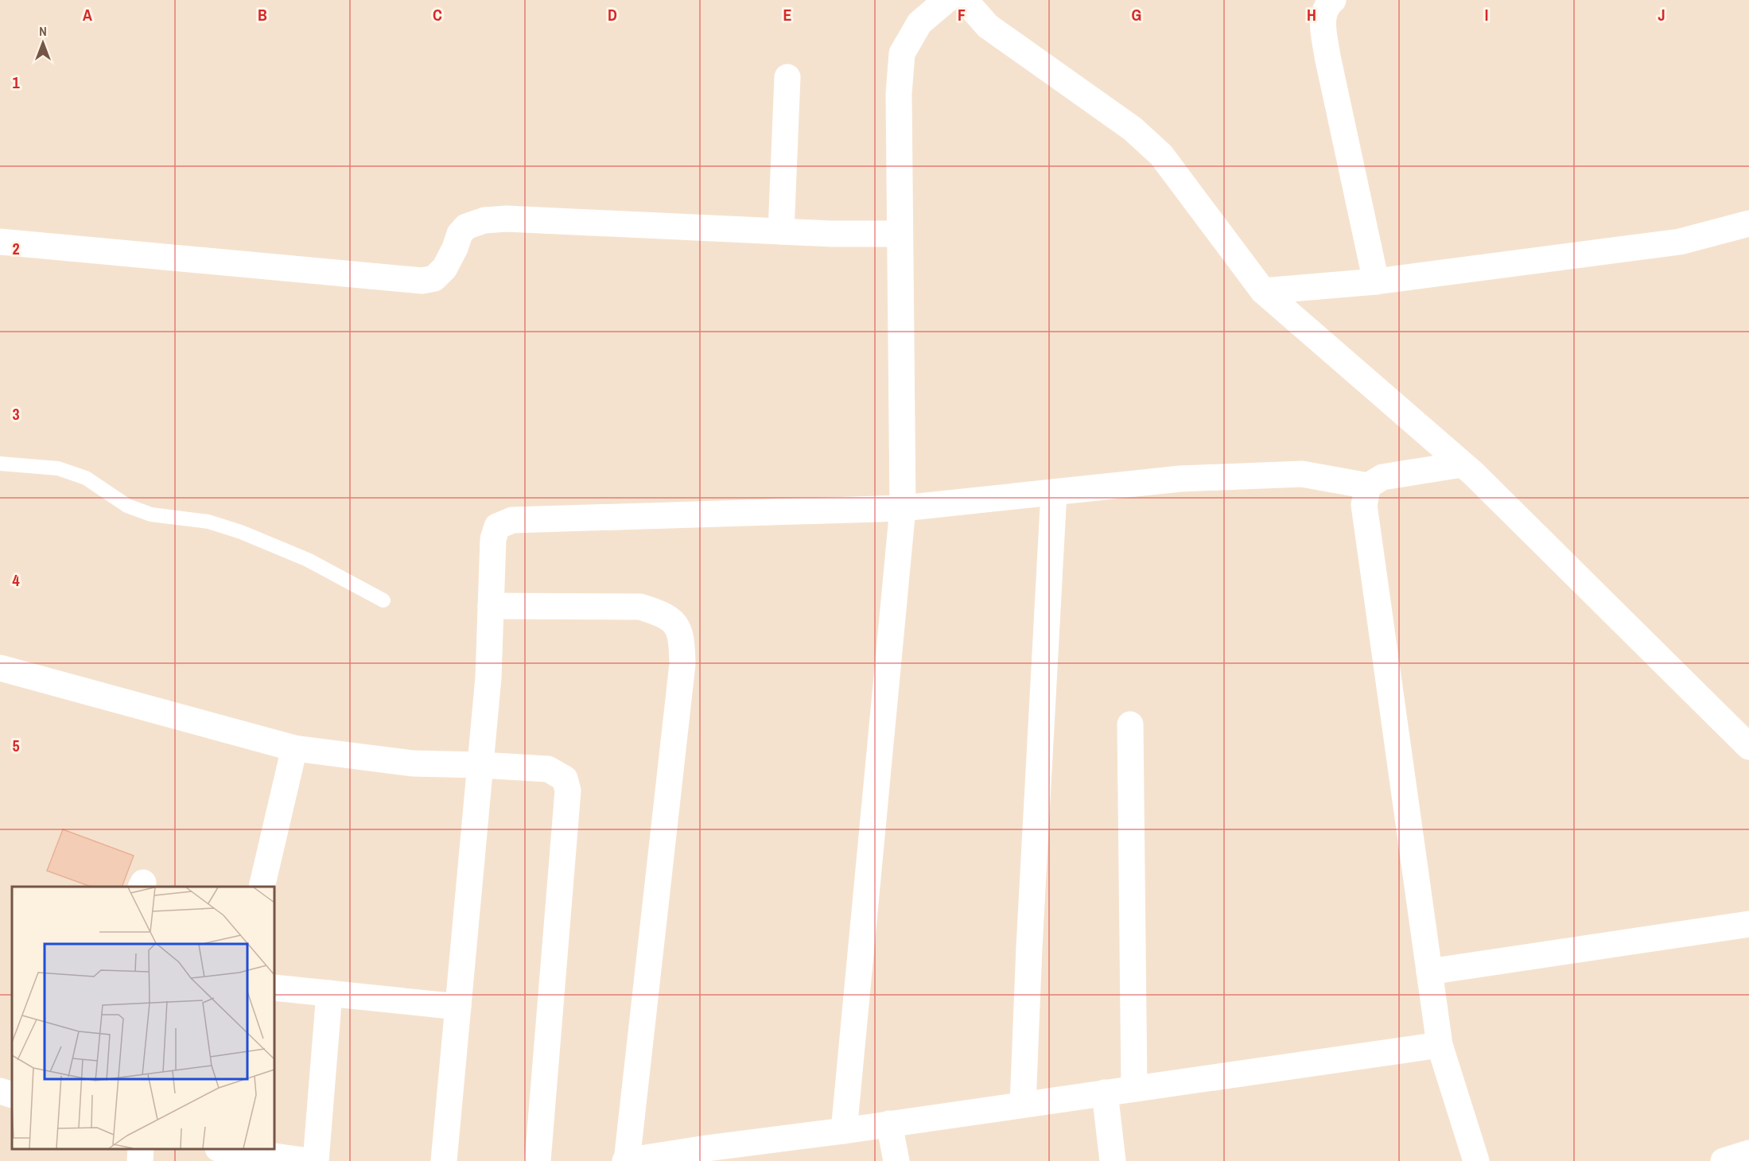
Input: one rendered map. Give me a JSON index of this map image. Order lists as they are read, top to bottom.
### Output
{
  "north": "top",
  "grid": {
    "columns": [
      "A",
      "B",
      "C",
      "D",
      "E",
      "F",
      "G",
      "H",
      "I",
      "J"
    ],
    "rows": [
      "1",
      "2",
      "3",
      "4",
      "5"
    ]
  }
}
